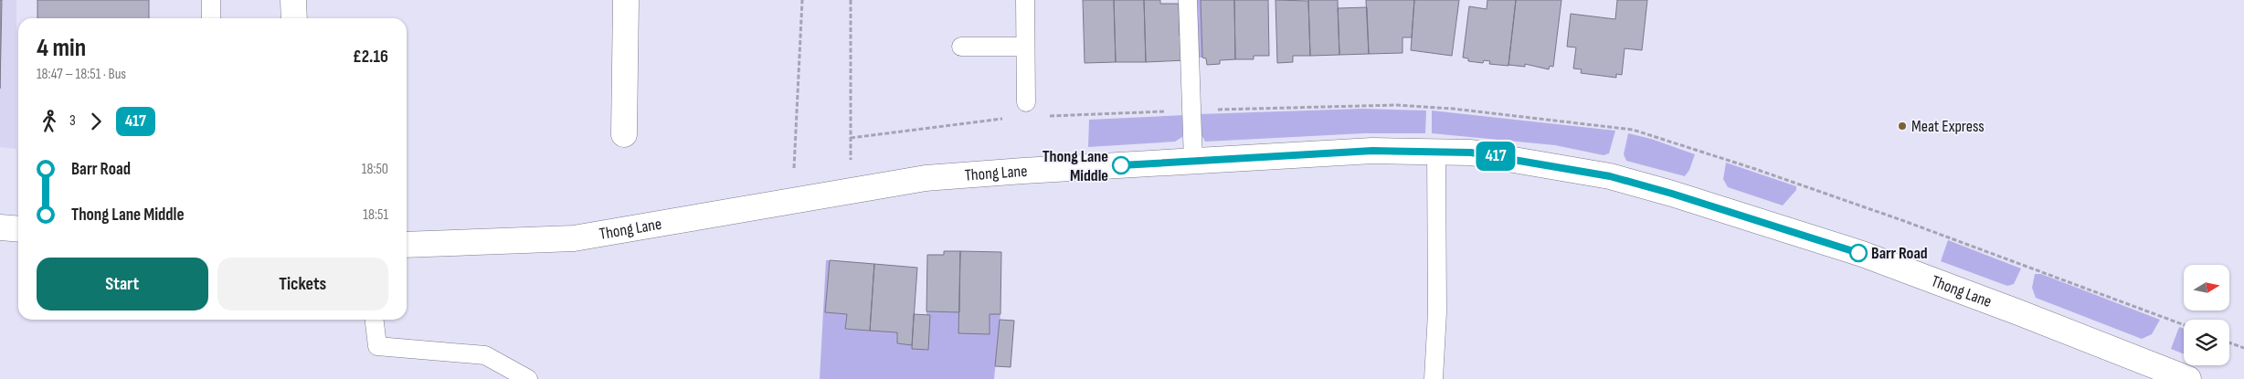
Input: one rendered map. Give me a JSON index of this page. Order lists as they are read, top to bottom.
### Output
{
  "streets": {
    "street": ["Thong Lane"]
  },
  "places": ["Meat Express", "Thong Lane Middle", "Barr Road"],
  "lines": ["bus line 417"],
  "north": "right",
  "page": {
    "on_map": "417",
    "heading": ["4 min", "18:47 – 18:51 · Bus", "£2.16"],
    "legs": ["3", "417"],
    "list": [
      {
        "name": "Barr Road",
        "value": "18:50"
      },
      {
        "name": "Thong Lane Middle",
        "value": "18:51"
      }
    ],
    "buttons": ["Start", "Tickets"]
  }
}
